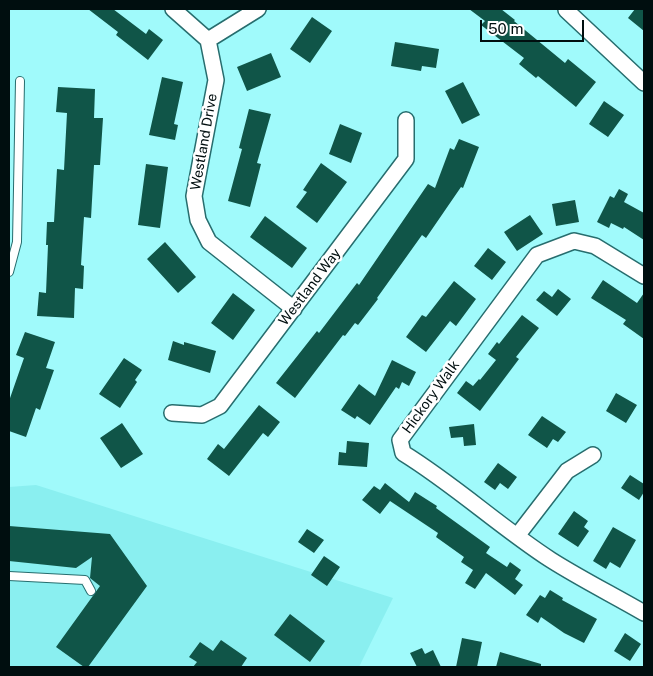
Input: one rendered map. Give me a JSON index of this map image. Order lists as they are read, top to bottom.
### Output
{
  "streets": {
    "street": ["Westland Drive", "Westland Way", "Hickory Walk"]
  },
  "crossings": [
    ["Westland Drive", "Westland Way"]
  ],
  "scale_bar": "50 m"
}
